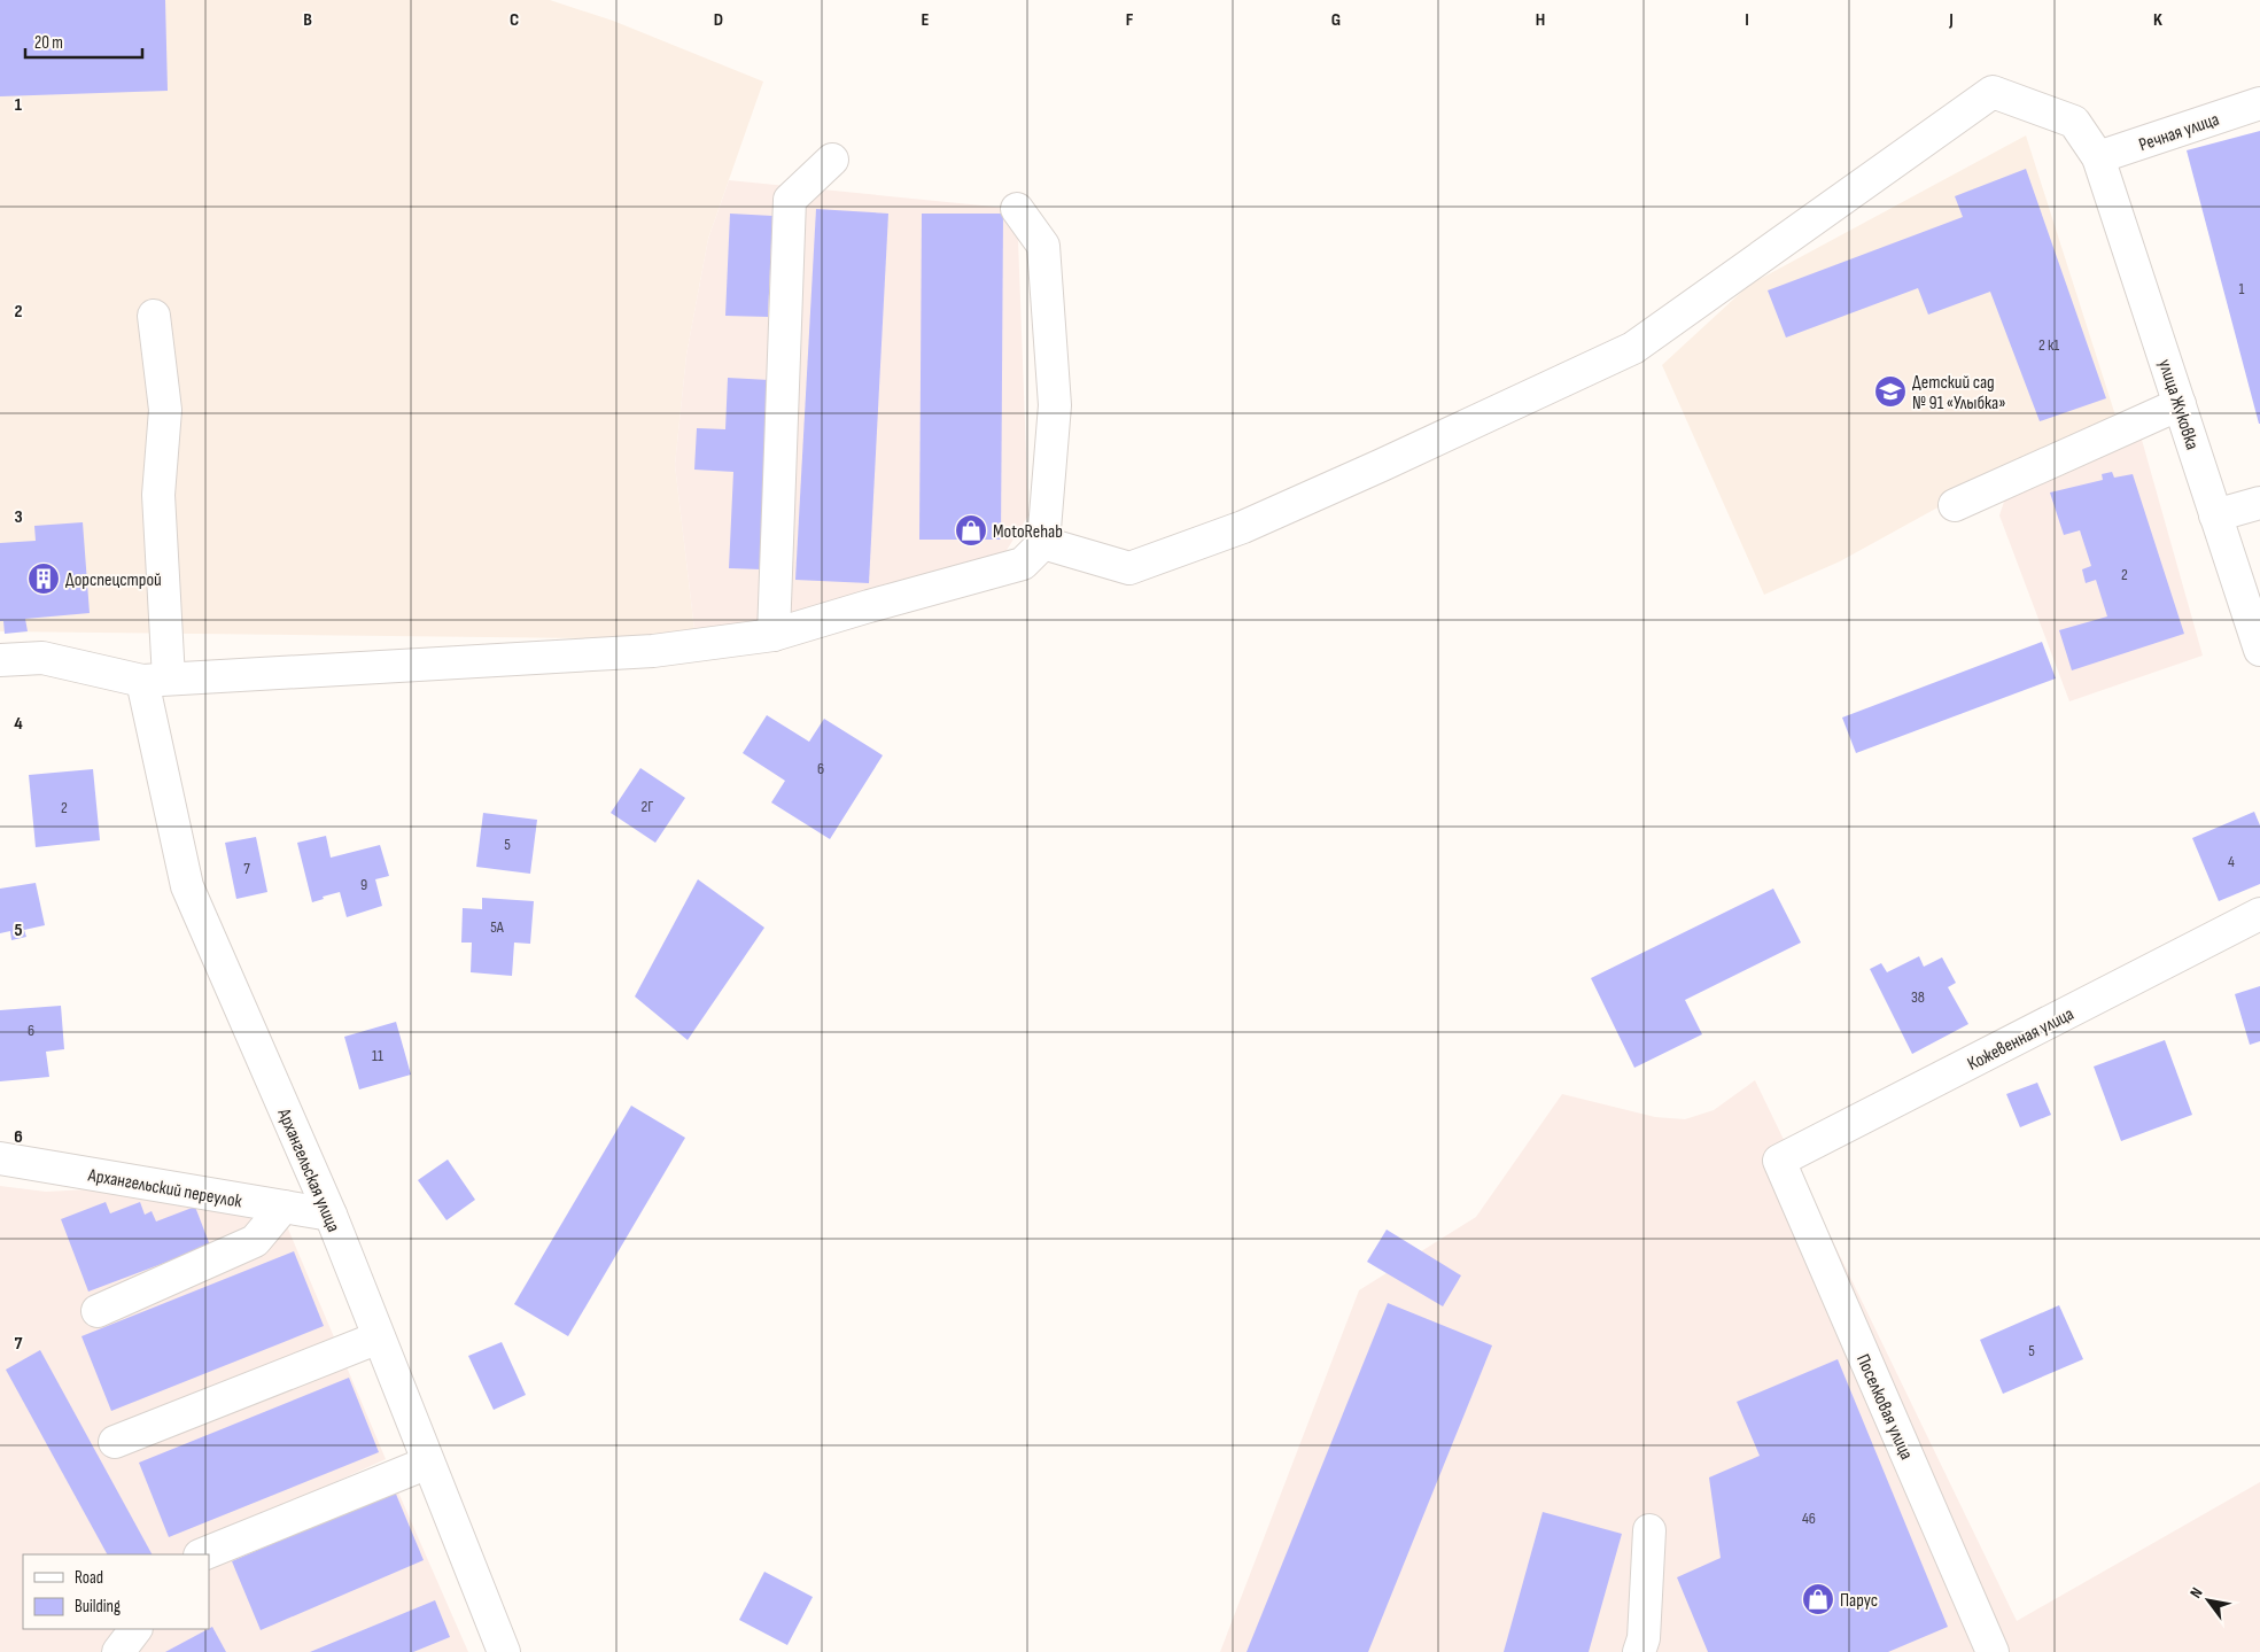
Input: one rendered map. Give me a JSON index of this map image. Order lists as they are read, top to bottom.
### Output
{
  "streets": {
    "street": [
      "Речная улица",
      "улица Жуковка",
      "Кожевенная улица",
      "Архангельская улица",
      "Архангельский переулок",
      "Поселковая улица"
    ]
  },
  "crossings": [
    ["Речная улица", "улица Жуковка"],
    ["Кожевенная улица", "Поселковая улица"],
    ["Архангельская улица", "Архангельский переулок"]
  ],
  "places": {
    "school or university": ["Детский сад № 91 «Улыбка»"],
    "shop": ["MotoRehab", "Парус"],
    "building": ["Дорспецстрой"]
  },
  "house_numbers": [
    "1",
    "2 к1",
    "2",
    "6",
    "2Г",
    "2",
    "5",
    "4",
    "7",
    "9",
    "5А",
    "38",
    "6",
    "11",
    "5",
    "46"
  ],
  "legend": ["Road", "Building"],
  "scale_bar": "20 m",
  "north": "top left",
  "grid": {
    "columns": [
      "B",
      "C",
      "D",
      "E",
      "F",
      "G",
      "H",
      "I",
      "J",
      "K"
    ],
    "rows": [
      "1",
      "2",
      "3",
      "4",
      "5",
      "6",
      "7"
    ]
  }
}
